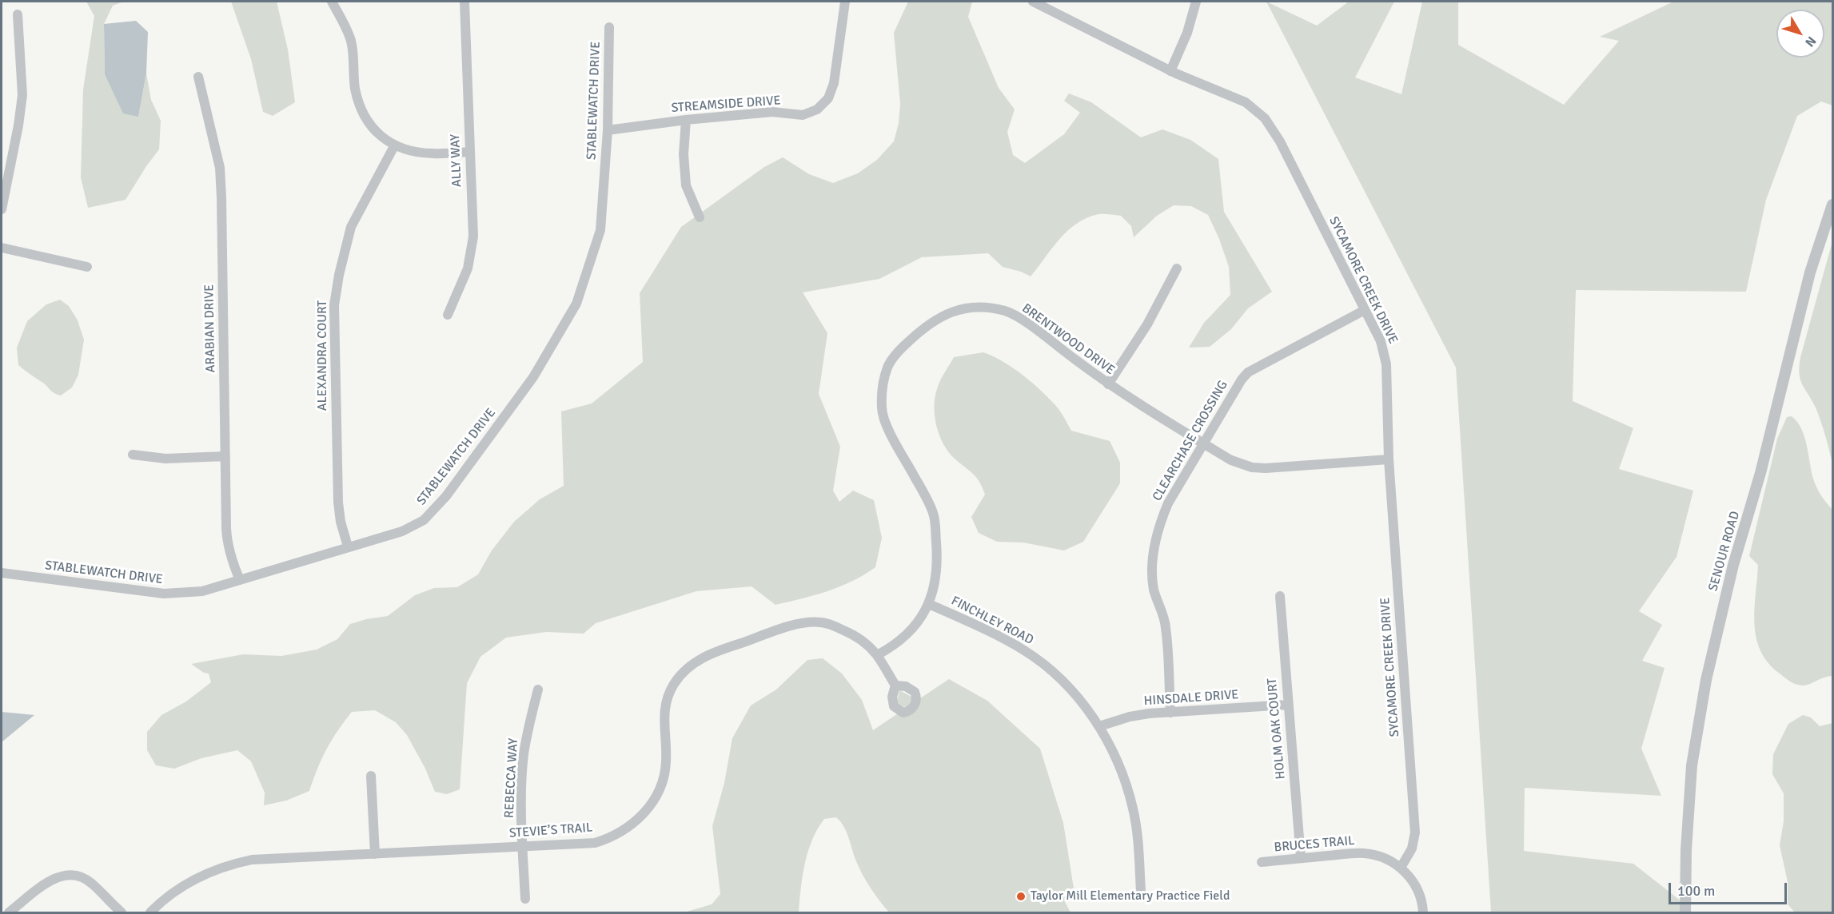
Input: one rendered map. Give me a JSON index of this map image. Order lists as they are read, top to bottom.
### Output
{
  "streets": {
    "street": [
      "STABLEWATCH DRIVE",
      "STREAMSIDE DRIVE",
      "ALLY WAY",
      "SYCAMORE CREEK DRIVE",
      "ARABIAN DRIVE",
      "BRENTWOOD DRIVE",
      "ALEXANDRA COURT",
      "CLEARCHASE CROSSING",
      "SENOUR ROAD",
      "FINCHLEY ROAD",
      "HINSDALE DRIVE",
      "HOLM OAK COURT",
      "REBECCA WAY",
      "STEVIE’S TRAIL",
      "BRUCES TRAIL"
    ]
  },
  "crossings": [
    ["STABLEWATCH DRIVE", "STREAMSIDE DRIVE"],
    ["STABLEWATCH DRIVE", "ARABIAN DRIVE"],
    ["STABLEWATCH DRIVE", "ALEXANDRA COURT"],
    ["SYCAMORE CREEK DRIVE", "BRENTWOOD DRIVE"],
    ["SYCAMORE CREEK DRIVE", "CLEARCHASE CROSSING"],
    ["SYCAMORE CREEK DRIVE", "BRUCES TRAIL"],
    ["BRENTWOOD DRIVE", "CLEARCHASE CROSSING"],
    ["BRENTWOOD DRIVE", "FINCHLEY ROAD"],
    ["BRENTWOOD DRIVE", "STEVIE’S TRAIL"],
    ["CLEARCHASE CROSSING", "HINSDALE DRIVE"],
    ["FINCHLEY ROAD", "HINSDALE DRIVE"],
    ["HINSDALE DRIVE", "HOLM OAK COURT"],
    ["HOLM OAK COURT", "BRUCES TRAIL"],
    ["REBECCA WAY", "STEVIE’S TRAIL"]
  ],
  "places": ["Taylor Mill Elementary Practice Field"],
  "scale_bar": "100 m",
  "north": "bottom right"
}
